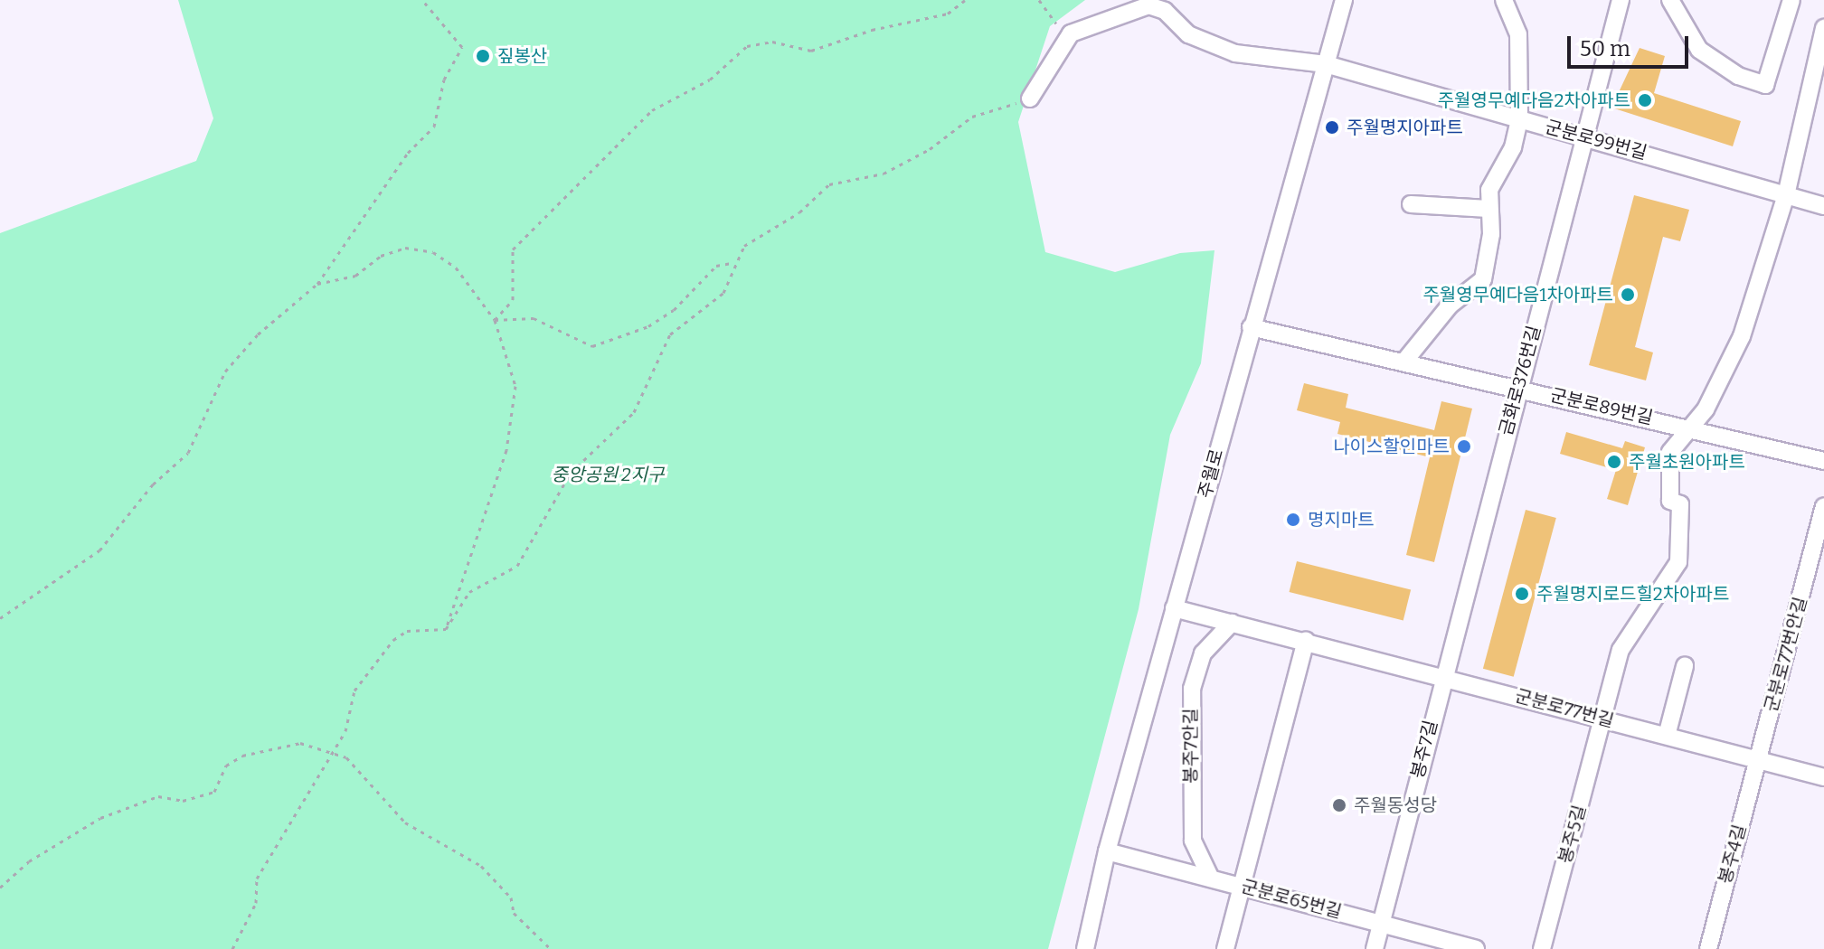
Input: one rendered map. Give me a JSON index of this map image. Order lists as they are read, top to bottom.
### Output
{
  "streets": {
    "street": [
      "군분로99번길",
      "금화로376번길",
      "군분로89번길",
      "주월로",
      "군분로77번안길",
      "군분로77번길",
      "봉주7안길",
      "봉주7길",
      "봉주5길",
      "봉주4길",
      "군분로65번길"
    ]
  },
  "crossings": [
    ["군분로99번길", "금화로376번길"],
    ["군분로99번길", "주월로"],
    ["금화로376번길", "군분로89번길"],
    ["금화로376번길", "군분로77번길"],
    ["금화로376번길", "봉주7길"],
    ["군분로89번길", "주월로"],
    ["군분로89번길", "봉주5길"],
    ["주월로", "군분로77번길"],
    ["주월로", "군분로65번길"],
    ["군분로77번안길", "군분로77번길"],
    ["군분로77번안길", "봉주4길"],
    ["군분로77번길", "봉주7안길"],
    ["군분로77번길", "봉주7길"],
    ["군분로77번길", "봉주5길"],
    ["군분로77번길", "봉주4길"],
    ["봉주7안길", "군분로65번길"],
    ["봉주7길", "군분로65번길"]
  ],
  "parks": ["중앙공원 2지구"],
  "places": [
    "짚봉산",
    "주월영무예다음2차아파트",
    "주월명지아파트",
    "주월영무예다음1차아파트",
    "나이스할인마트",
    "주월초원아파트",
    "명지마트",
    "주월명지로드힐2차아파트",
    "주월동성당"
  ],
  "scale_bar": "50 m"
}
